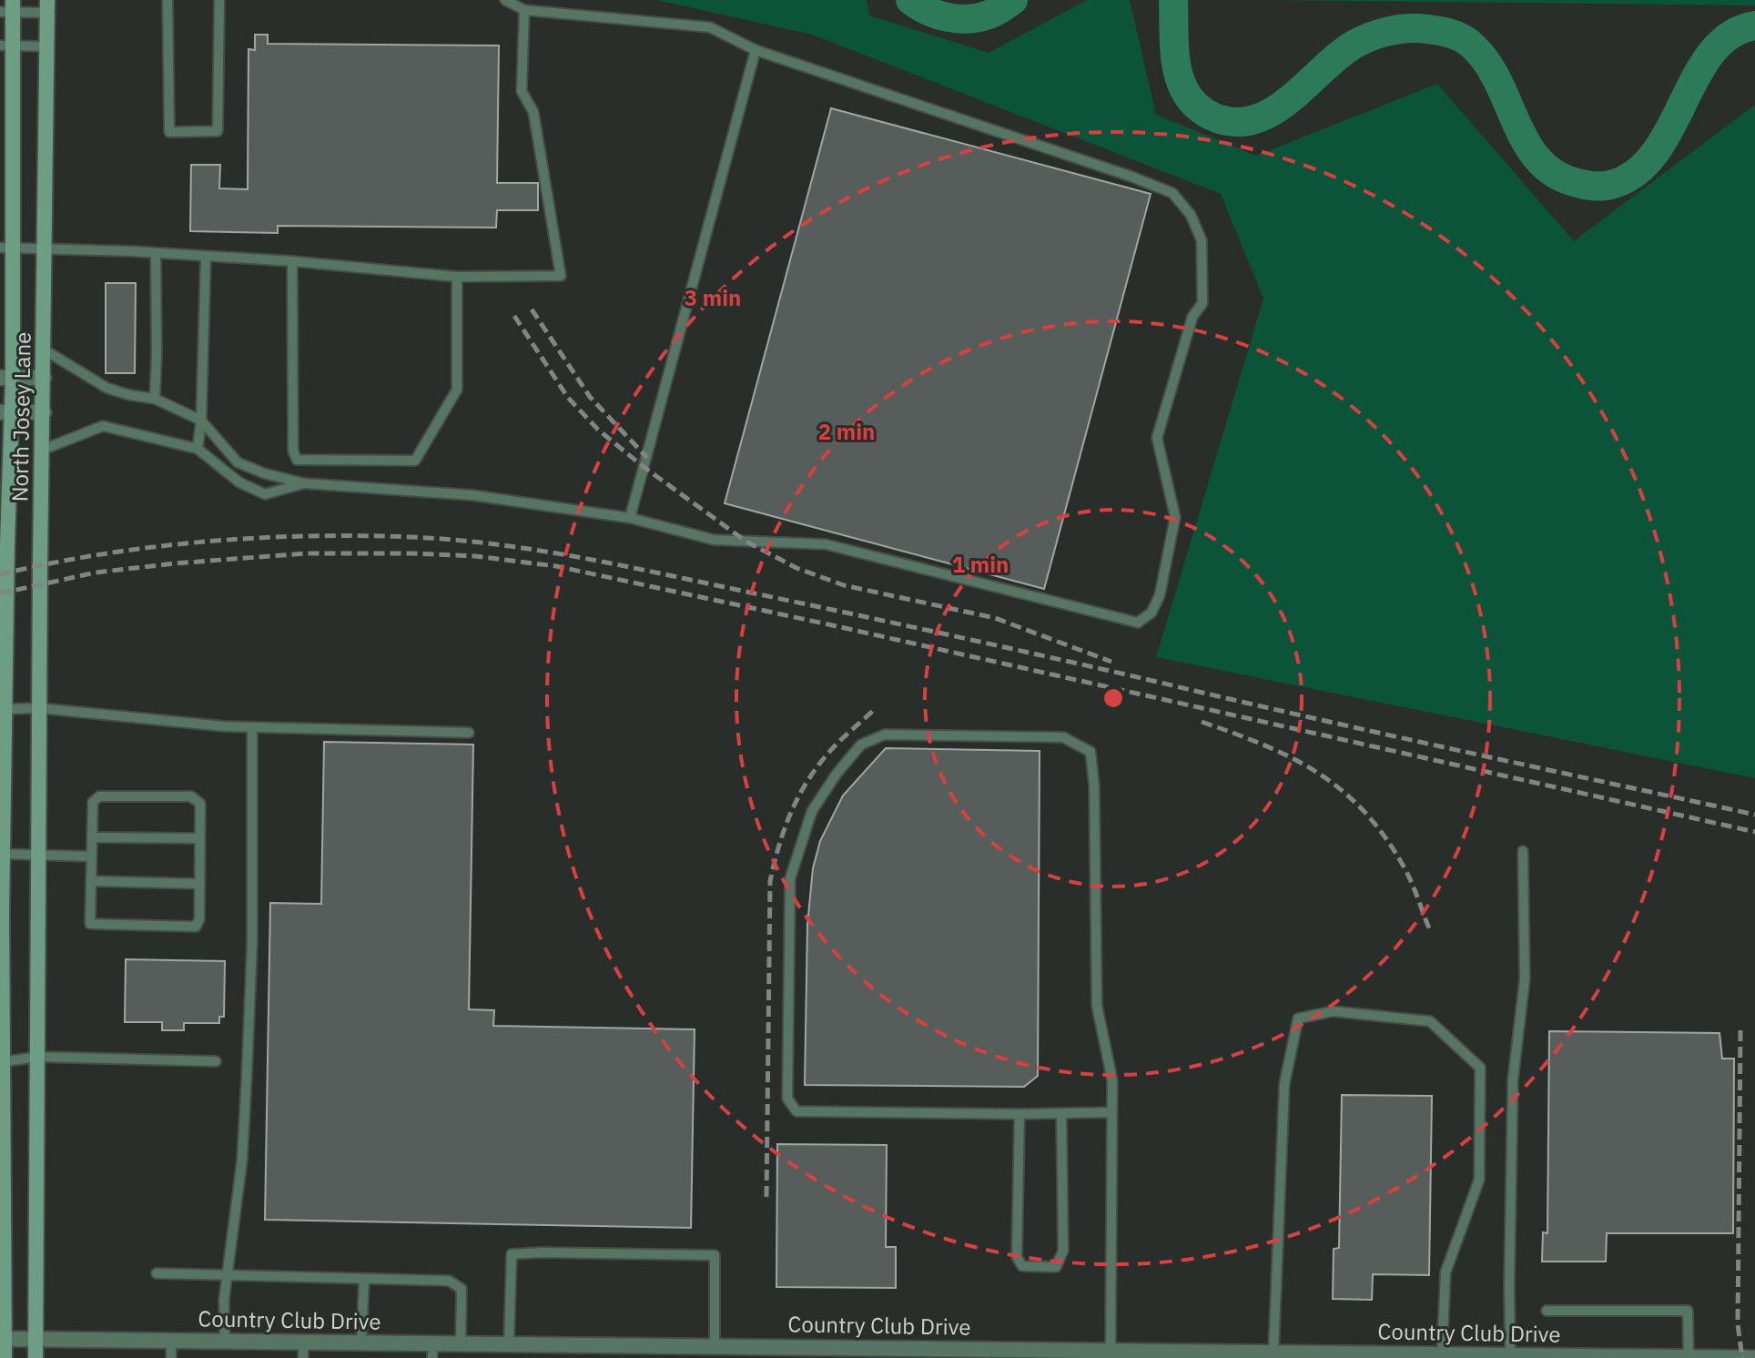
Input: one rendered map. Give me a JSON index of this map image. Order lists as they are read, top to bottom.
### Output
{
  "streets": {
    "main road": ["North Josey Lane"],
    "street": ["Country Club Drive"]
  },
  "crossings": [
    ["North Josey Lane", "Country Club Drive"]
  ],
  "rings": ["3 min", "2 min", "1 min"]
}
